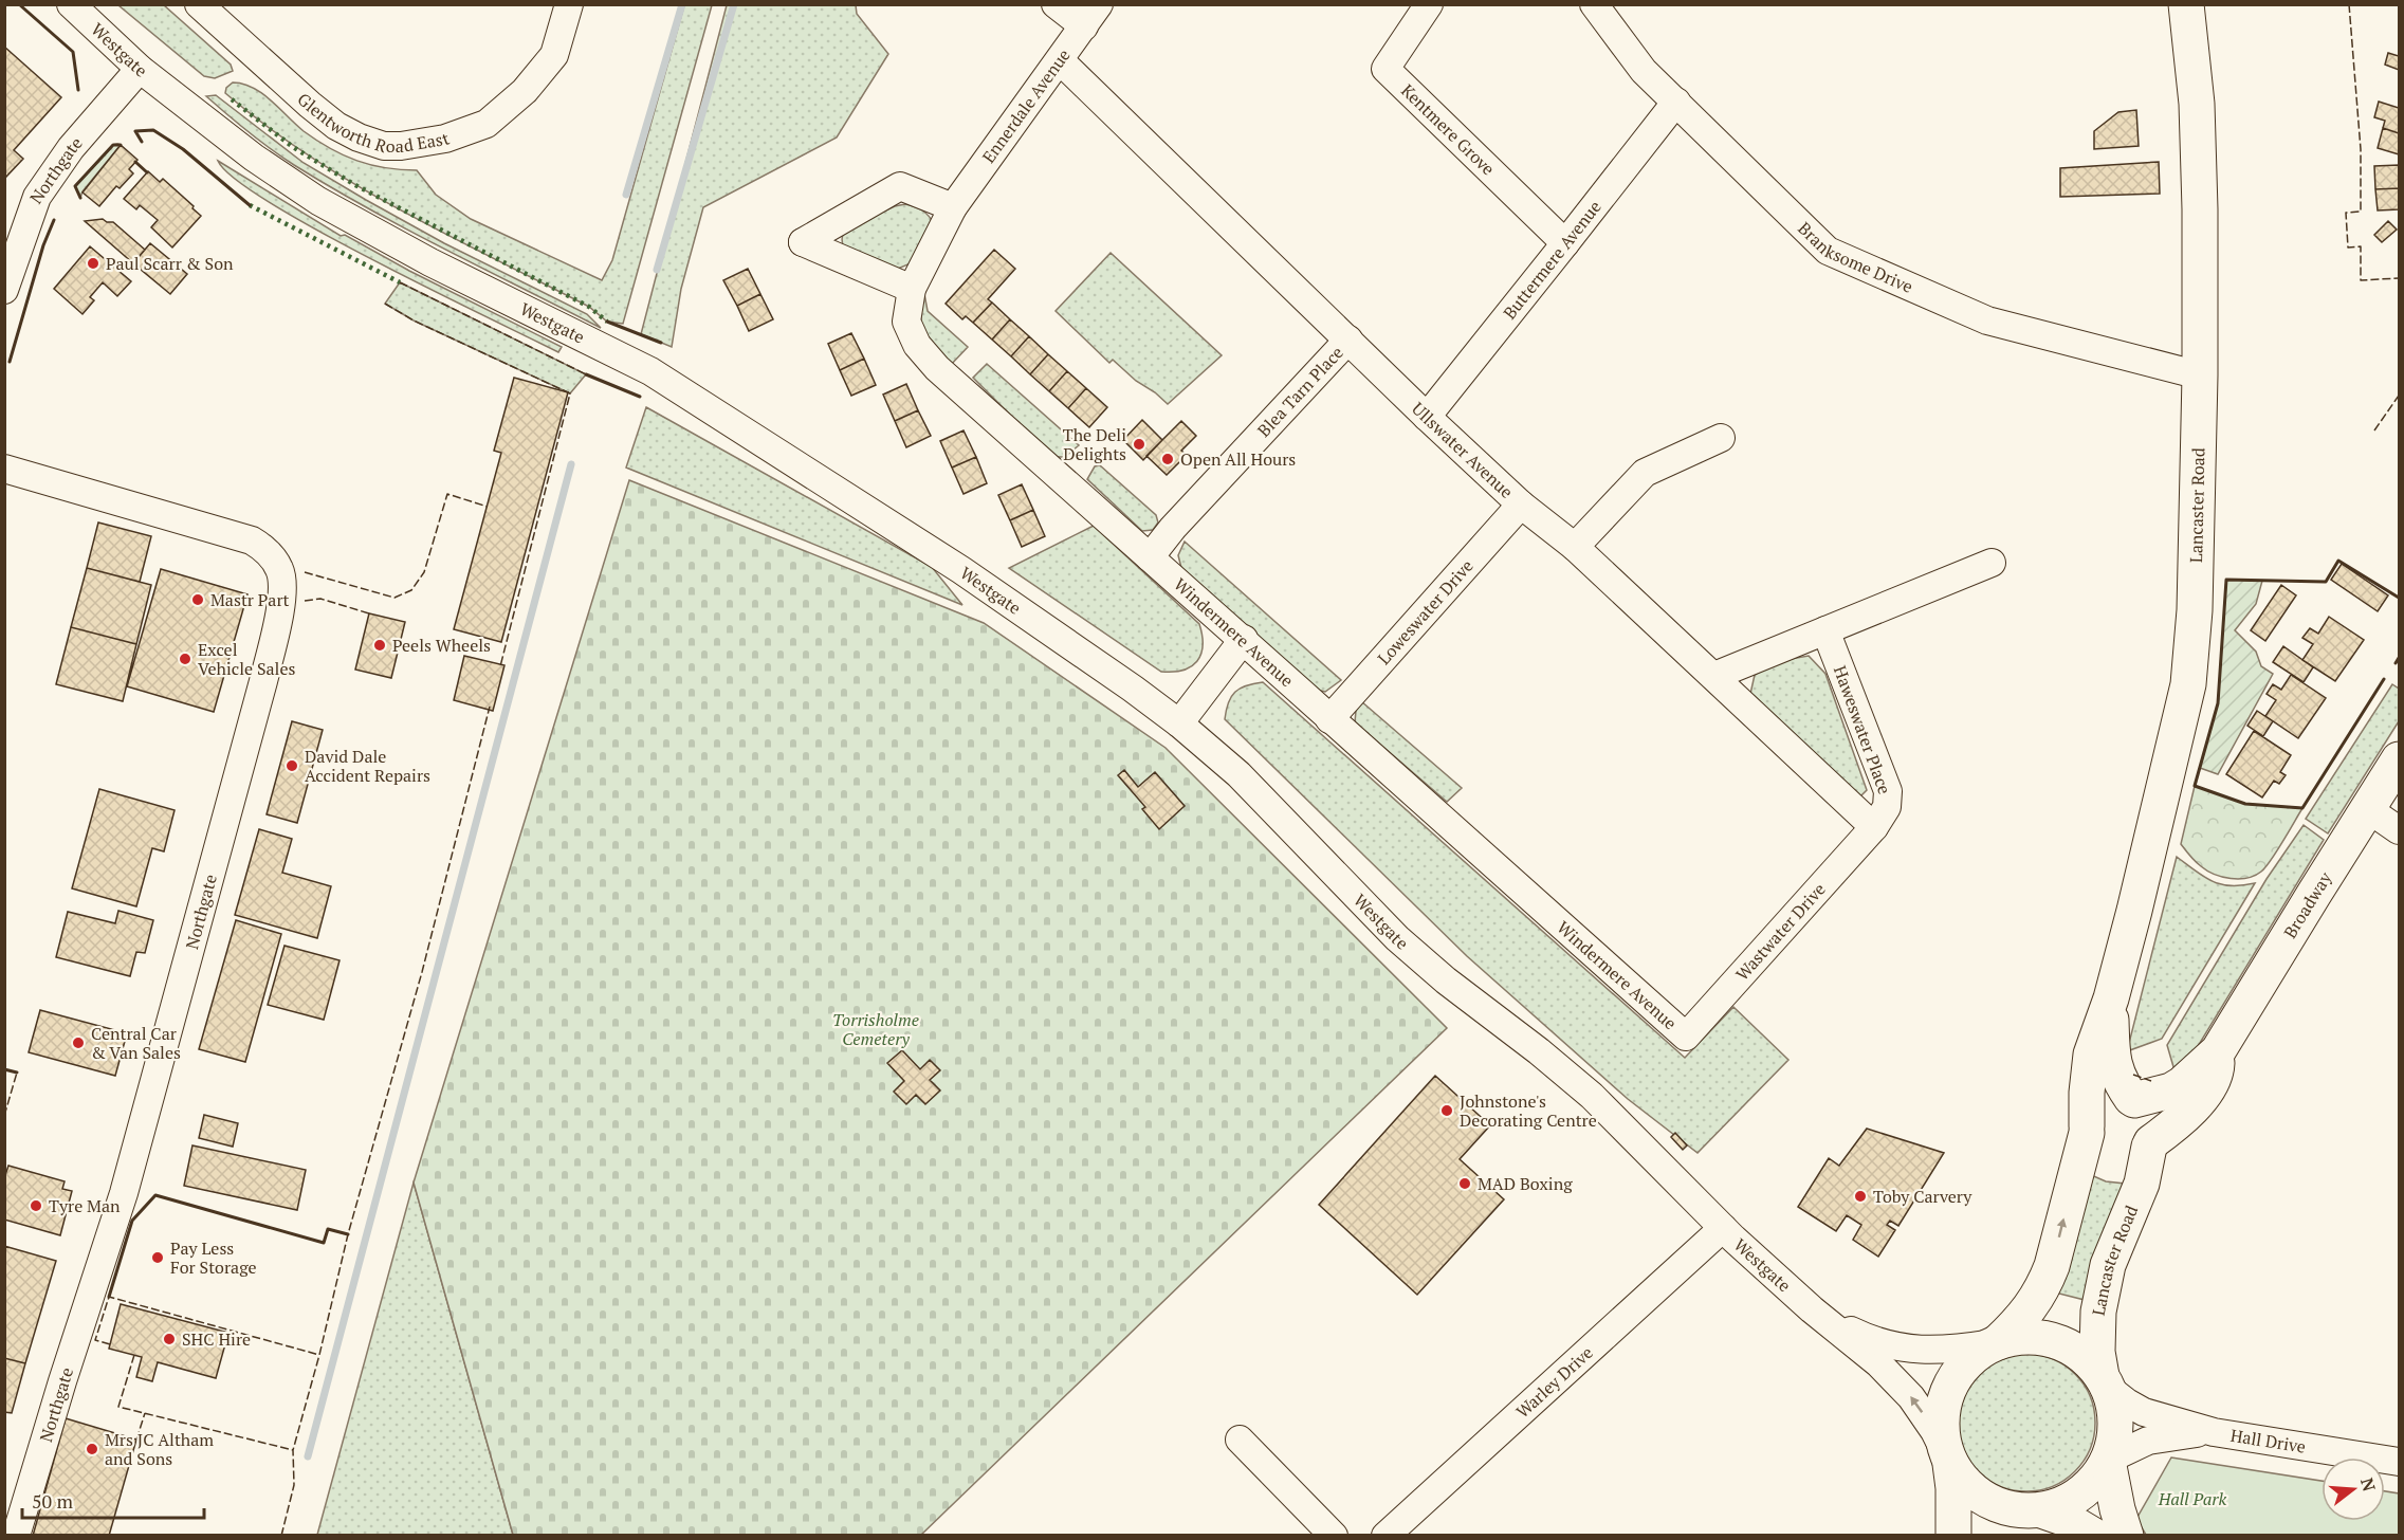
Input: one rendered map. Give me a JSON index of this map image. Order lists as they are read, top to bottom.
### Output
{
  "streets": {
    "main road": ["Lancaster Road", "Broadway"],
    "street": [
      "Westgate",
      "Ennerdale Avenue",
      "Glentworth Road East",
      "Kentmere Grove",
      "Northgate",
      "Branksome Drive",
      "Buttermere Avenue",
      "Blea Tarn Place",
      "Ullswater Avenue",
      "Loweswater Drive",
      "Windermere Avenue",
      "Haweswater Place",
      "Wastwater Drive",
      "Warley Drive",
      "Hall Drive"
    ]
  },
  "crossings": [
    ["Westgate", "Northgate"],
    ["Westgate", "Lancaster Road"],
    ["Westgate", "Warley Drive"],
    ["Westgate", "Hall Drive"],
    ["Ennerdale Avenue", "Ullswater Avenue"],
    ["Ennerdale Avenue", "Windermere Avenue"],
    ["Kentmere Grove", "Buttermere Avenue"],
    ["Branksome Drive", "Buttermere Avenue"],
    ["Branksome Drive", "Lancaster Road"],
    ["Buttermere Avenue", "Ullswater Avenue"],
    ["Blea Tarn Place", "Ullswater Avenue"],
    ["Blea Tarn Place", "Windermere Avenue"],
    ["Ullswater Avenue", "Loweswater Drive"],
    ["Ullswater Avenue", "Haweswater Place"],
    ["Ullswater Avenue", "Wastwater Drive"],
    ["Lancaster Road", "Broadway"],
    ["Lancaster Road", "Hall Drive"],
    ["Loweswater Drive", "Windermere Avenue"],
    ["Windermere Avenue", "Wastwater Drive"],
    ["Haweswater Place", "Wastwater Drive"]
  ],
  "parks": ["Torrisholme Cemetery", "Hall Park"],
  "places": [
    "Paul Scarr & Son",
    "The Deli Delights",
    "Open All Hours",
    "Mastr Part",
    "Peels Wheels",
    "Excel Vehicle Sales",
    "David Dale Accident Repairs",
    "Central Car & Van Sales",
    "Johnstone's Decorating Centre",
    "MAD Boxing",
    "Toby Carvery",
    "Tyre Man",
    "Pay Less For Storage",
    "SHC Hire",
    "Mrs JC Altham and Sons"
  ],
  "scale_bar": "50 m",
  "north": "right"
}
